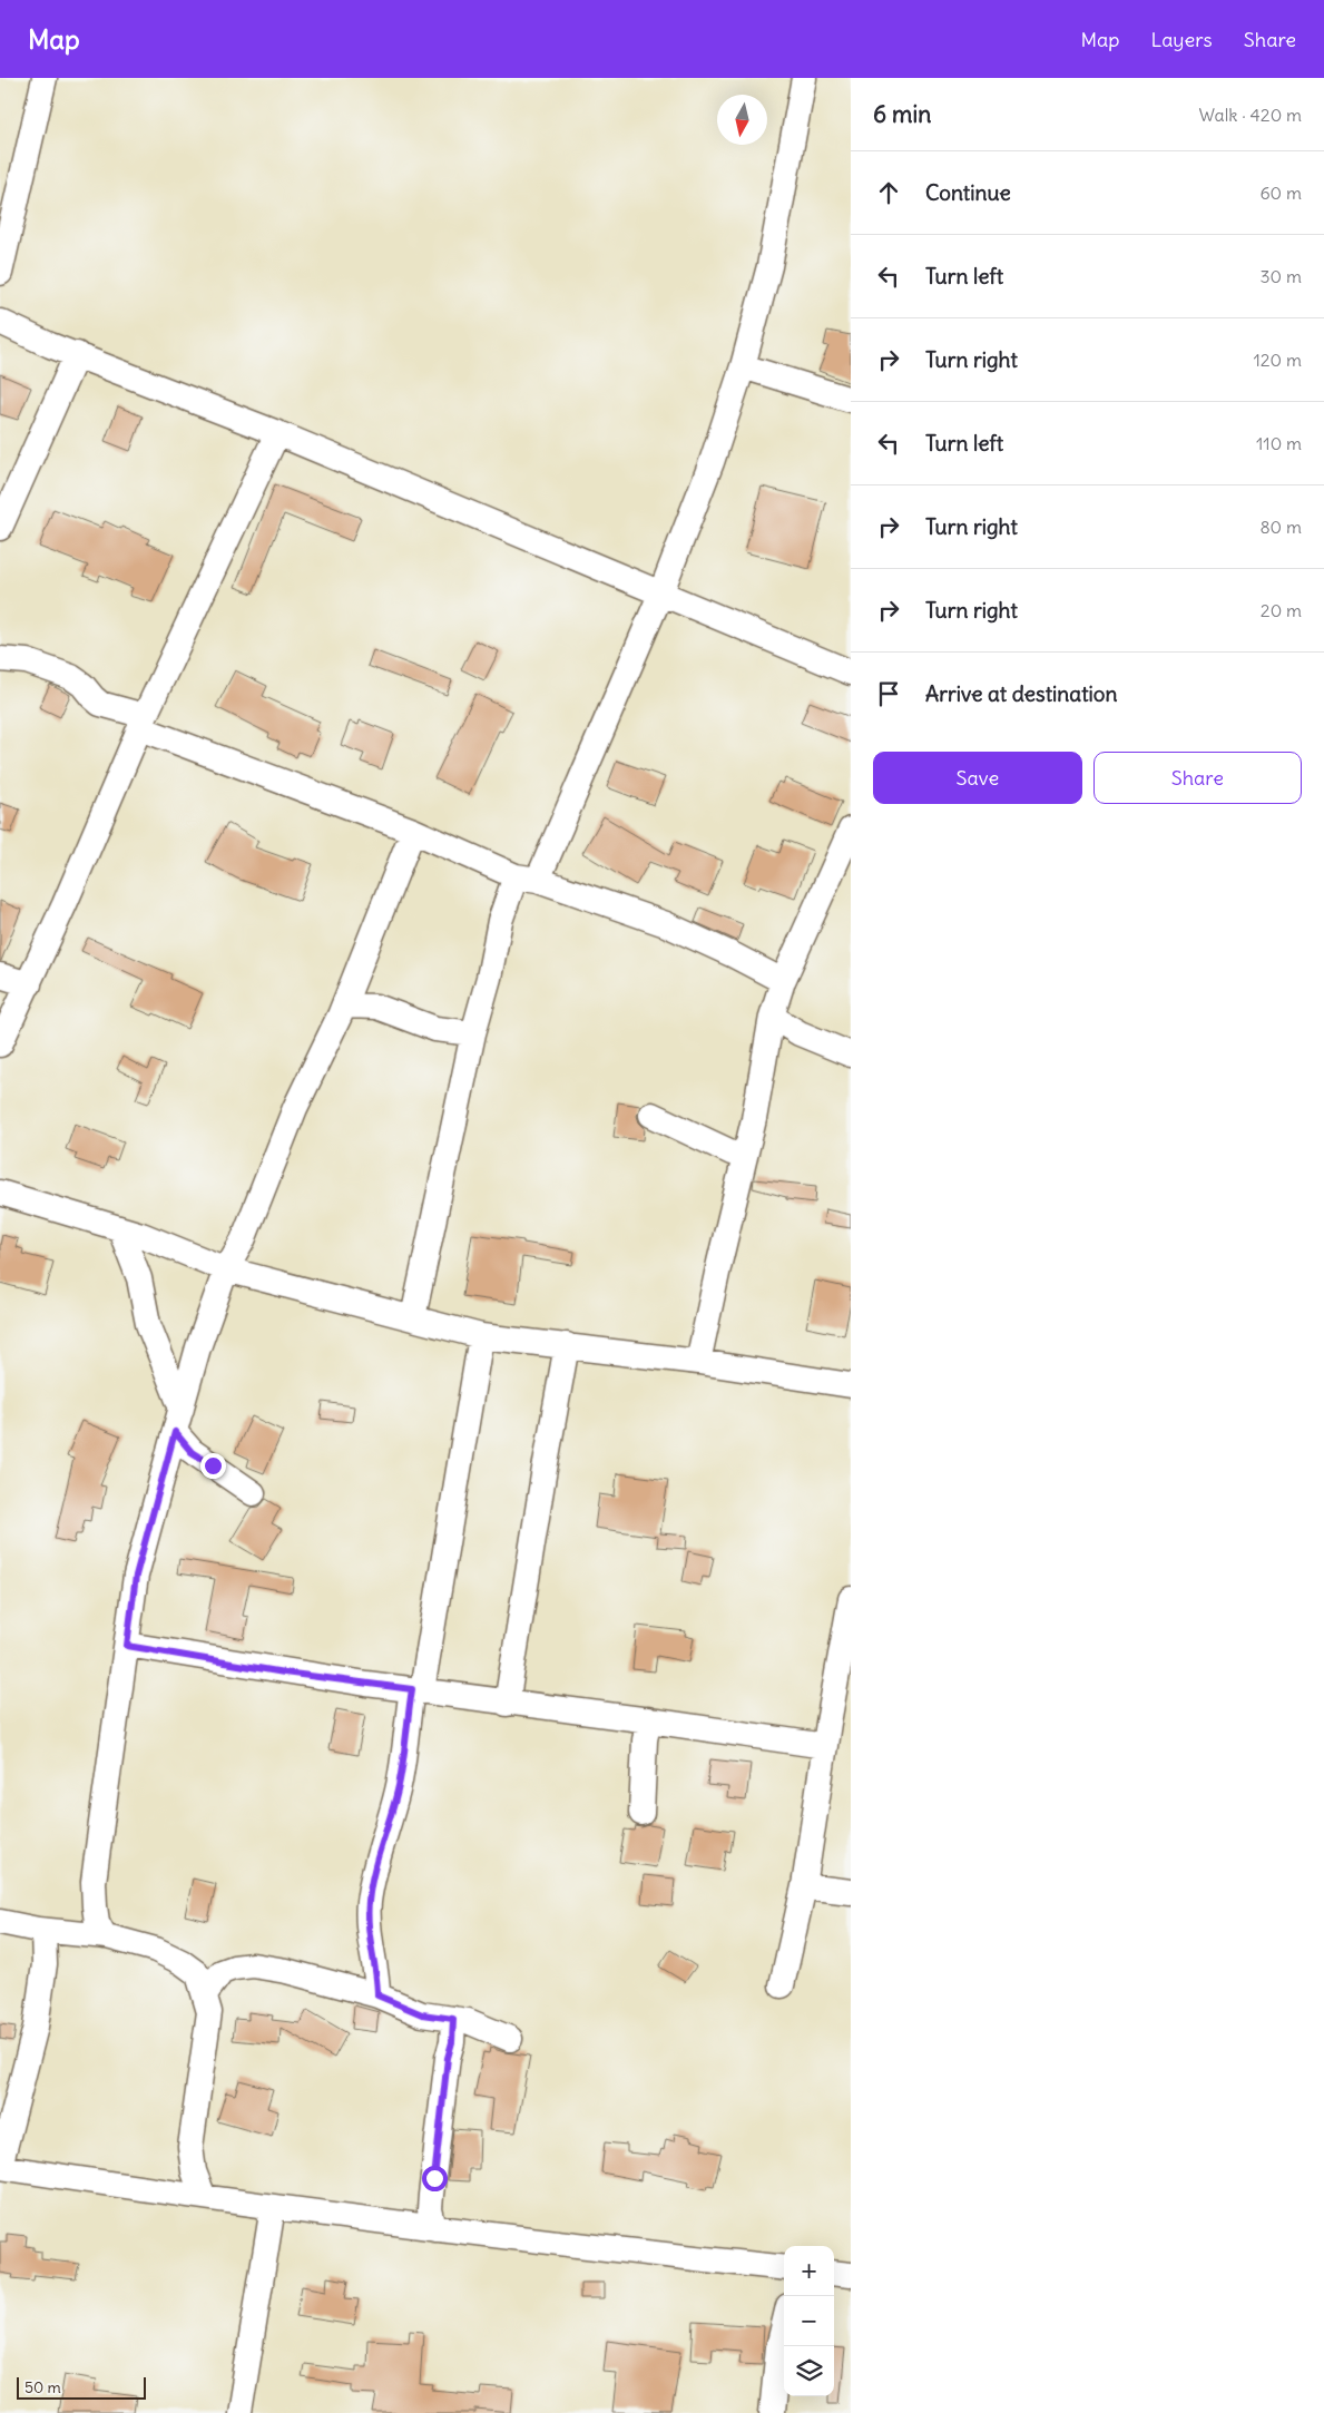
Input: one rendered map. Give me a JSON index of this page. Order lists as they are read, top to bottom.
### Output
{
  "scale_bar": "50 m",
  "north": "bottom",
  "page": {
    "header": "Map",
    "nav": ["Map", "Layers", "Share"],
    "heading": ["6 min", "Walk · 420 m"],
    "list": [
      ["Continue", "60 m"],
      ["Turn left", "30 m"],
      ["Turn right", "120 m"],
      ["Turn left", "110 m"],
      ["Turn right", "80 m"],
      ["Turn right", "20 m"],
      "Arrive at destination"
    ],
    "buttons": ["Save", "Share"],
    "map_buttons": ["+", "−"],
    "scale": "50 m"
  }
}
